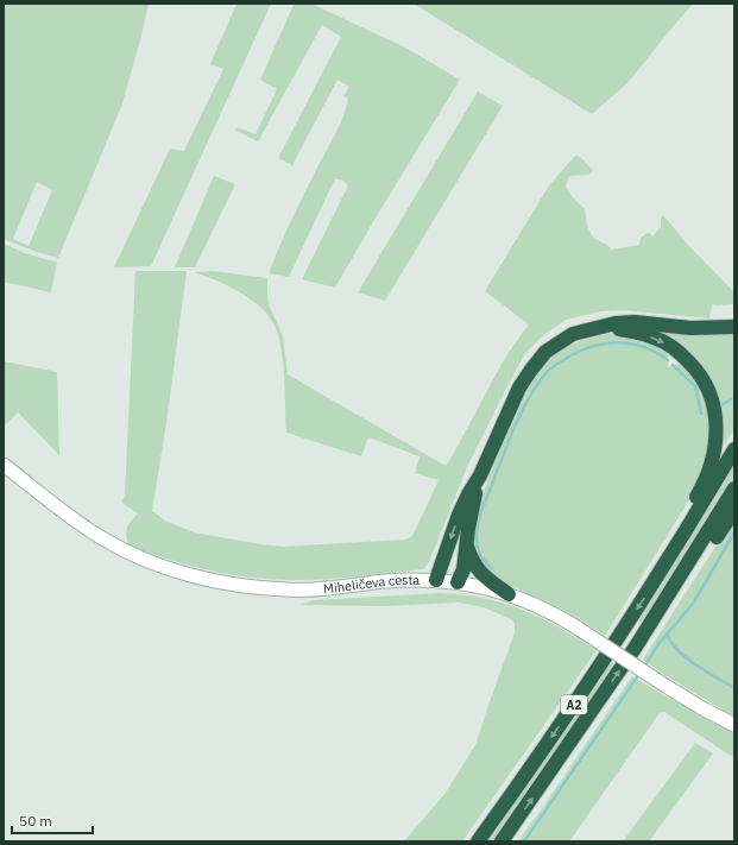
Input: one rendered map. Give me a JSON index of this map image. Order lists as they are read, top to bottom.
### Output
{
  "streets": {
    "highway": ["A2"],
    "street": ["Miheličeva cesta"]
  },
  "scale_bar": "50 m"
}
